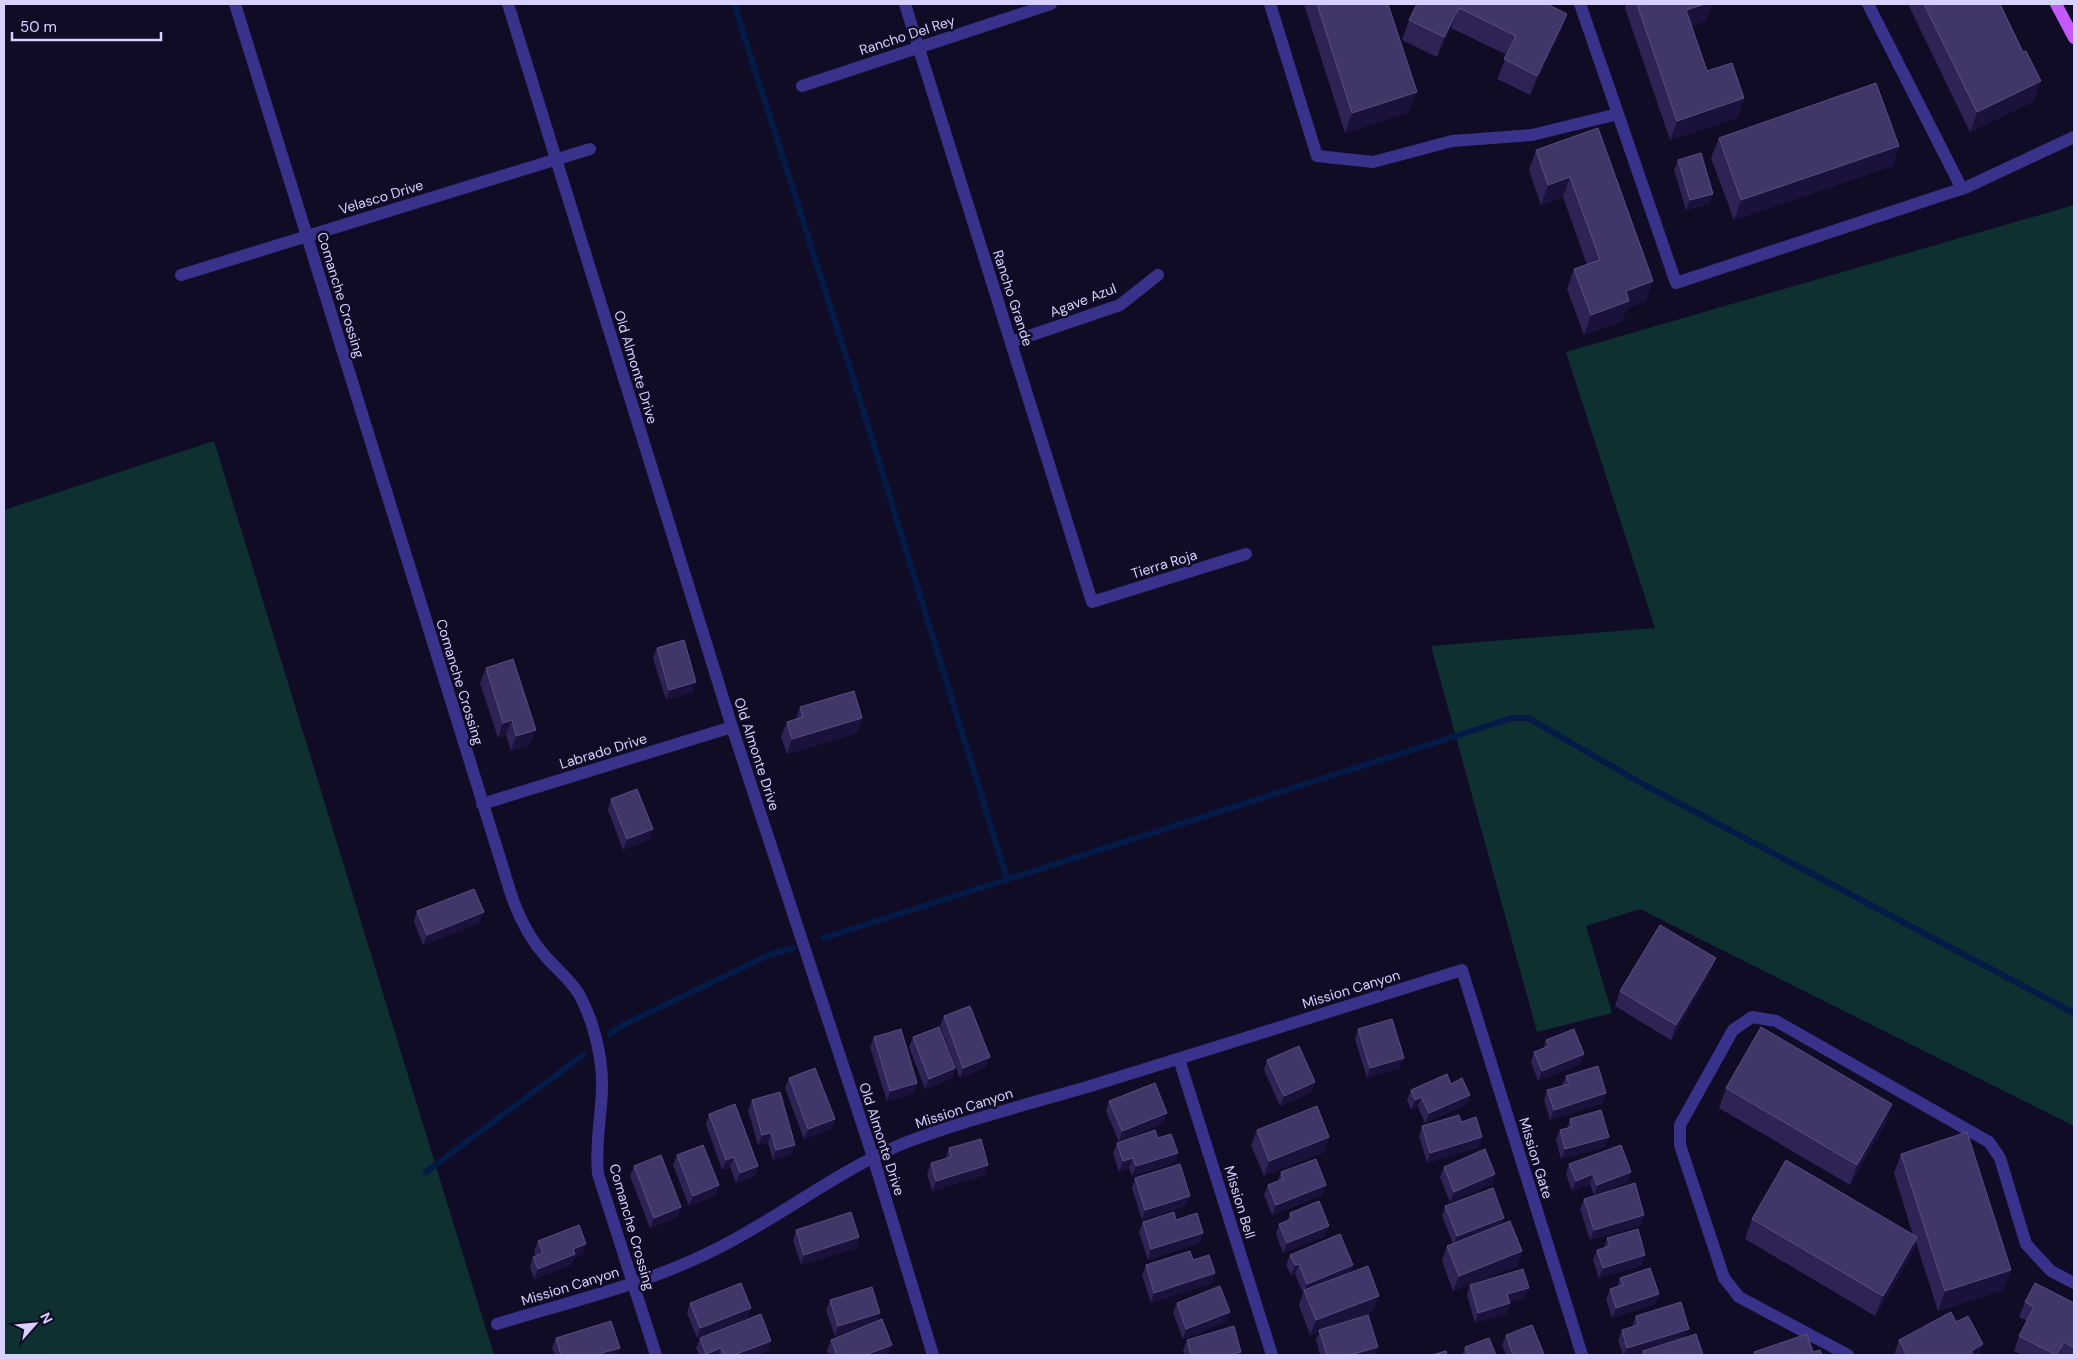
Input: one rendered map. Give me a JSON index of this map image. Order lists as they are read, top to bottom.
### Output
{
  "streets": {
    "street": [
      "Rancho Del Rey",
      "Velasco Drive",
      "Comanche Crossing",
      "Rancho Grande",
      "Agave Azul",
      "Old Almonte Drive",
      "Tierra Roja",
      "Labrado Drive",
      "Mission Canyon",
      "Mission Gate",
      "Mission Bell"
    ]
  },
  "crossings": [
    ["Rancho Del Rey", "Rancho Grande"],
    ["Velasco Drive", "Comanche Crossing"],
    ["Velasco Drive", "Old Almonte Drive"],
    ["Comanche Crossing", "Labrado Drive"],
    ["Comanche Crossing", "Mission Canyon"],
    ["Rancho Grande", "Agave Azul"],
    ["Rancho Grande", "Tierra Roja"],
    ["Old Almonte Drive", "Labrado Drive"],
    ["Old Almonte Drive", "Mission Canyon"],
    ["Mission Canyon", "Mission Gate"],
    ["Mission Canyon", "Mission Bell"]
  ],
  "scale_bar": "50 m",
  "north": "top right"
}
